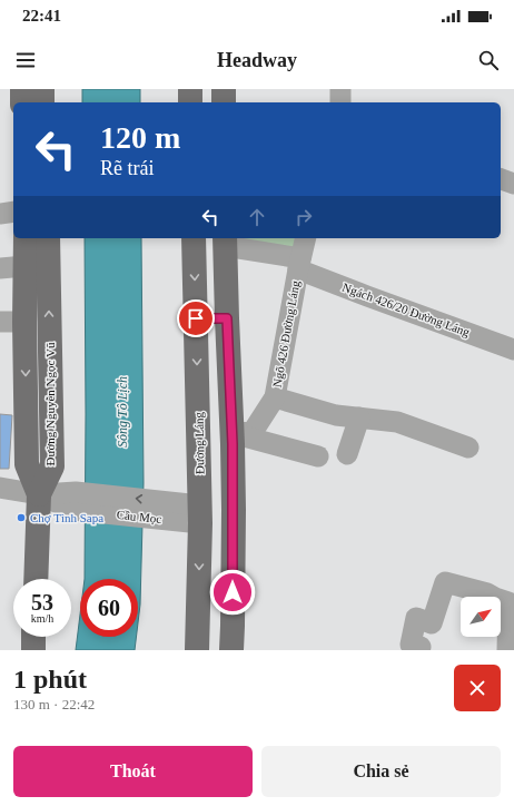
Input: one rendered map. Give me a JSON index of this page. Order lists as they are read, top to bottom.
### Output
{
  "streets": {
    "main road": ["Đường Nguyễn Ngọc Vũ", "Đường Láng"],
    "street": ["Ngách 426/20 Đường Láng", "Ngõ 426 Đường Láng", "Cầu Mọc"]
  },
  "crossings": [
    ["Ngách 426/20 Đường Láng", "Ngõ 426 Đường Láng"],
    ["Đường Nguyễn Ngọc Vũ", "Cầu Mọc"],
    ["Đường Láng", "Cầu Mọc"]
  ],
  "water": ["Sông Tô Lịch"],
  "places": ["Chợ Tình Sapa"],
  "north": "top right",
  "page": {
    "status": "22:41",
    "header": "Headway",
    "turn": ["120 m", "Rẽ trái"],
    "speed": "53 km/h",
    "limit": "60",
    "heading": ["1 phút", "130 m · 22:42"],
    "buttons": ["Thoát", "Chia sẻ"]
  }
}
